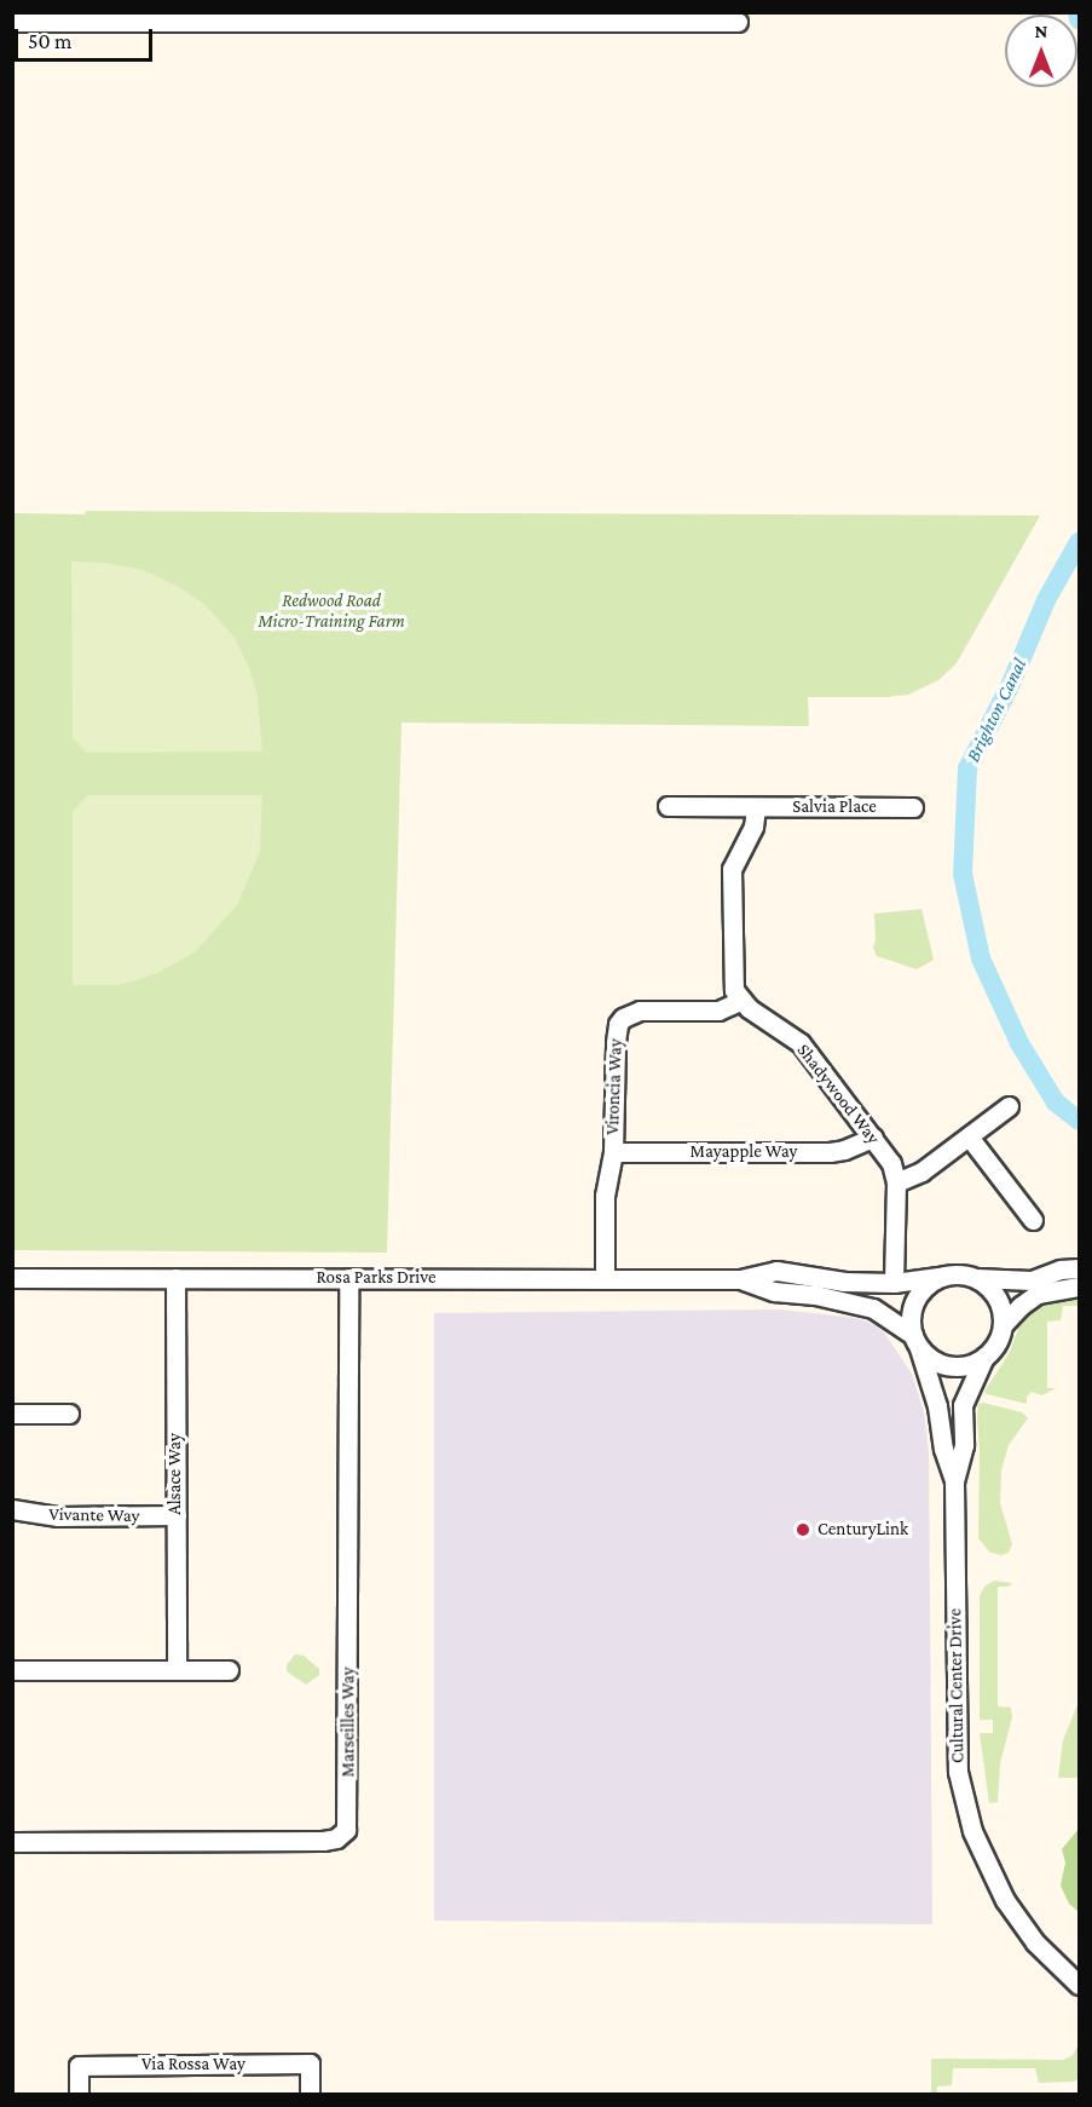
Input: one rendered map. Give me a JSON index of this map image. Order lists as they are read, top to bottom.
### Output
{
  "streets": {
    "street": [
      "Salvia Place",
      "Vironcia Way",
      "Shadywood Way",
      "Mayapple Way",
      "Rosa Parks Drive",
      "Alsace Way",
      "Vivante Way",
      "Cultural Center Drive",
      "Marseilles Way",
      "Via Rossa Way"
    ]
  },
  "crossings": [
    ["Vironcia Way", "Shadywood Way"],
    ["Vironcia Way", "Mayapple Way"],
    ["Vironcia Way", "Rosa Parks Drive"],
    ["Shadywood Way", "Mayapple Way"],
    ["Shadywood Way", "Rosa Parks Drive"],
    ["Rosa Parks Drive", "Alsace Way"],
    ["Rosa Parks Drive", "Cultural Center Drive"],
    ["Rosa Parks Drive", "Marseilles Way"],
    ["Alsace Way", "Vivante Way"]
  ],
  "water": ["Brighton Canal"],
  "parks": ["Redwood Road Micro-Training Farm"],
  "places": ["CenturyLink"],
  "scale_bar": "50 m",
  "north": "top"
}
